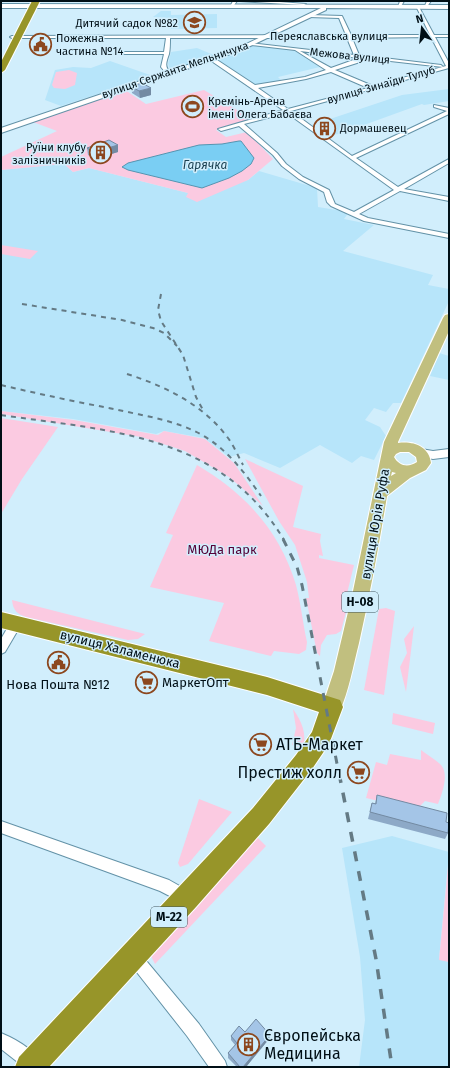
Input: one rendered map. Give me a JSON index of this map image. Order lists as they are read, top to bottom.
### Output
{
  "streets": {
    "highway": ["вулиця Халаменюка", "М-22"],
    "main road": ["вулиця Юрія Руфа", "Н-08"],
    "street": [
      "Переяславська вулиця",
      "Межова вулиця",
      "вулиця Сержанта Мельничука",
      "вулиця Зинаїди Тулуб"
    ]
  },
  "crossings": [
    ["Переяславська вулиця", "вулиця Сержанта Мельничука"],
    ["Межова вулиця", "вулиця Сержанта Мельничука"],
    ["Межова вулиця", "вулиця Зинаїди Тулуб"],
    ["вулиця Юрія Руфа", "Н-08"],
    ["вулиця Юрія Руфа", "вулиця Халаменюка"],
    ["вулиця Юрія Руфа", "М-22"],
    ["вулиця Халаменюка", "М-22"]
  ],
  "water": ["Гарячка"],
  "parks": ["МЮДа парк"],
  "places": {
    "school or university": ["Дитячий садок №82"],
    "public building": ["Пожежна частина №14", "Нова Пошта №12"],
    "sports": ["Кремінь-Арена імені Олега Бабаєва"],
    "building": ["Дормашевец", "Руїни клубу залізничників", "Європейська Медицина"],
    "supermarket": ["МаркетОпт", "АТБ-Маркет", "Престиж холл"]
  },
  "north": "top"
}
